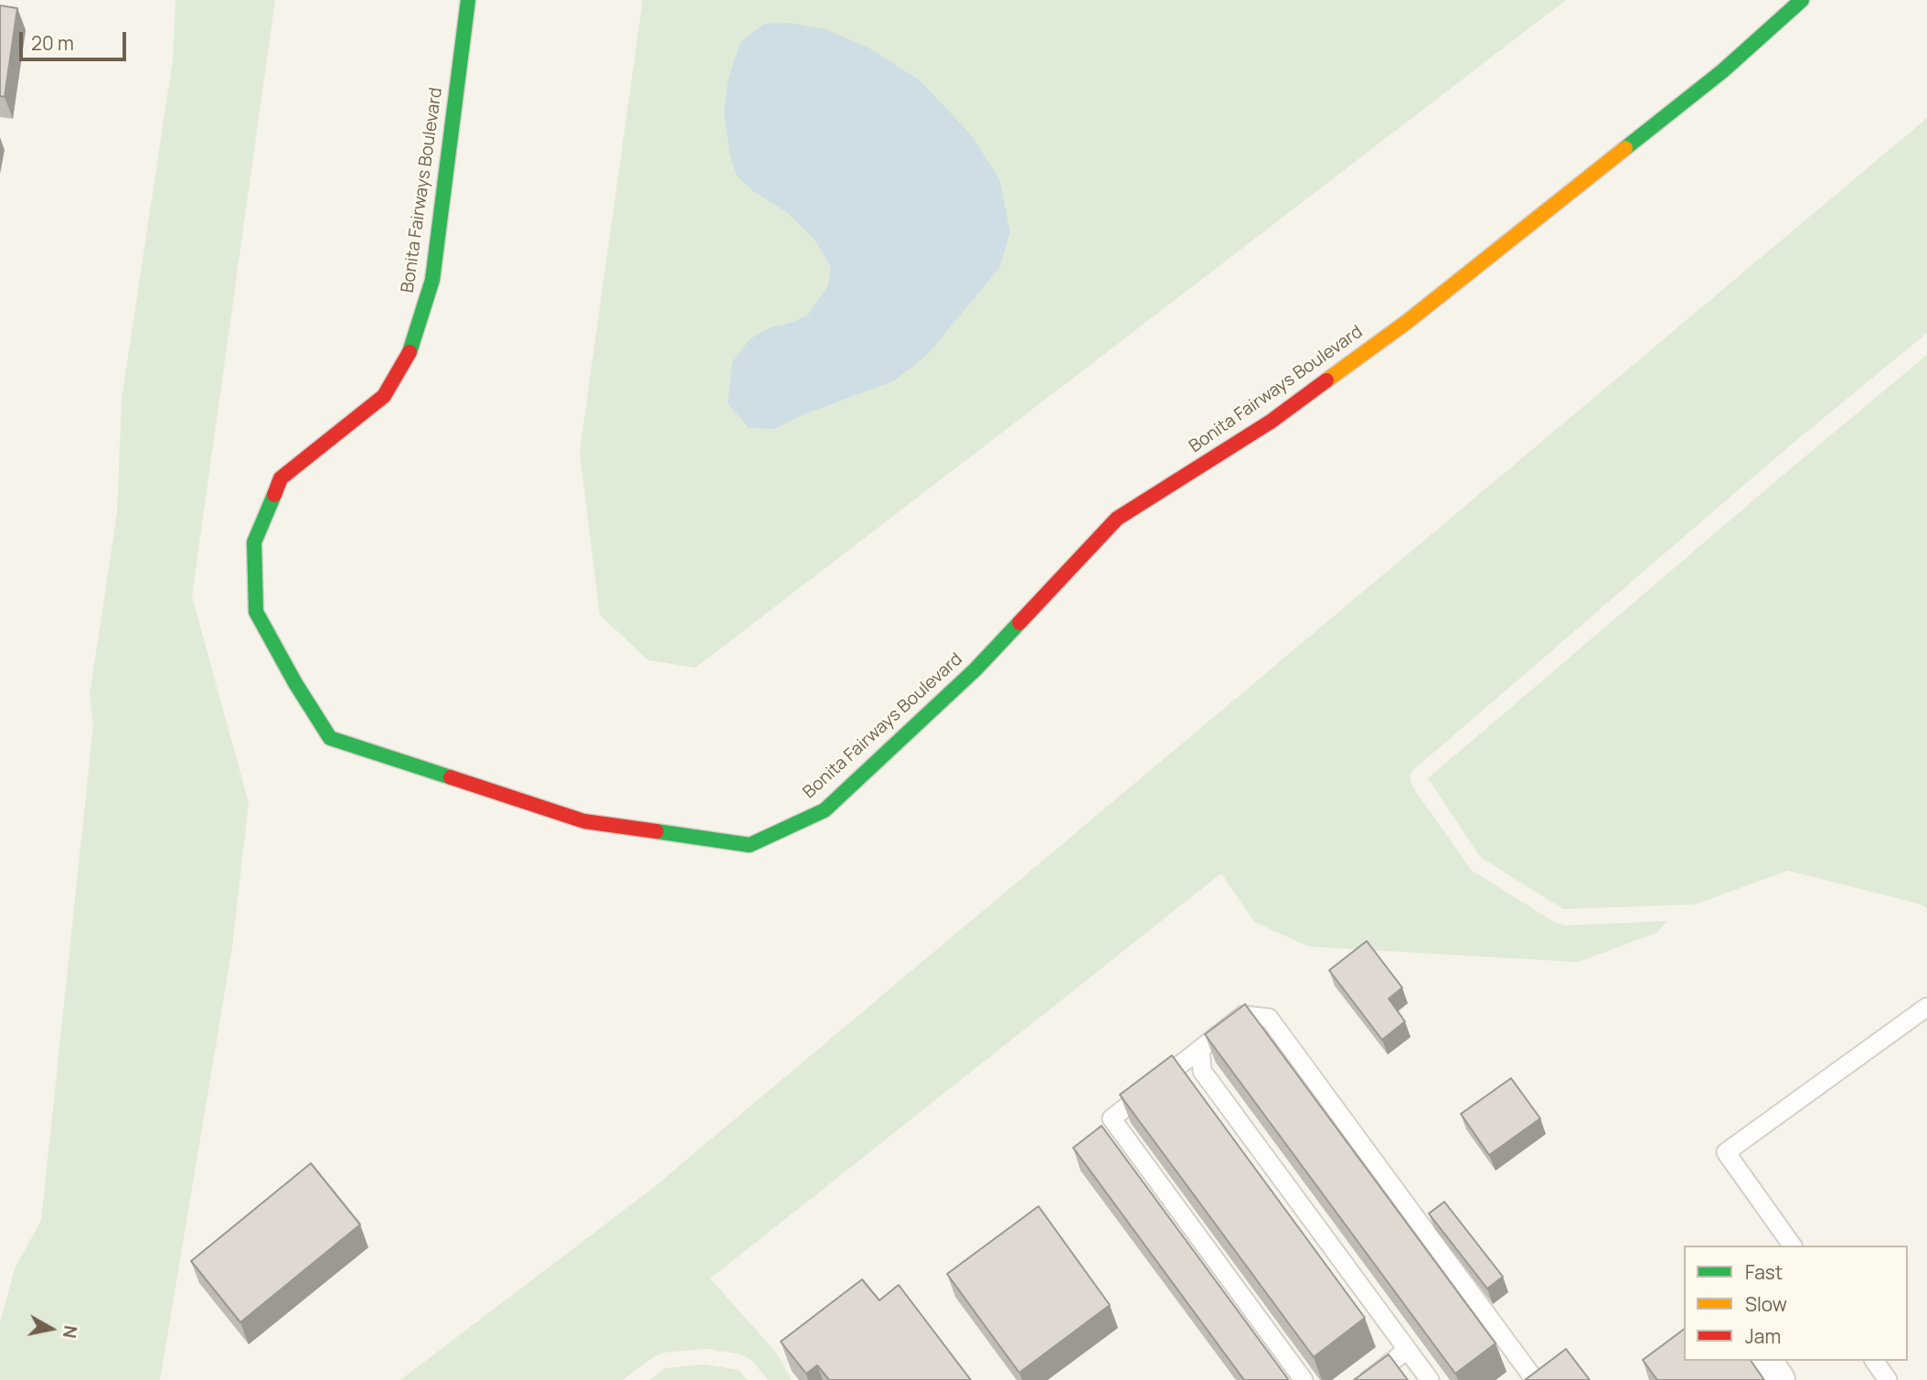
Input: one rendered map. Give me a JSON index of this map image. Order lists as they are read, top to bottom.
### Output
{
  "streets": {
    "street": ["Bonita Fairways Boulevard"]
  },
  "legend": ["Fast", "Slow", "Jam"],
  "scale_bar": "20 m",
  "north": "right"
}
